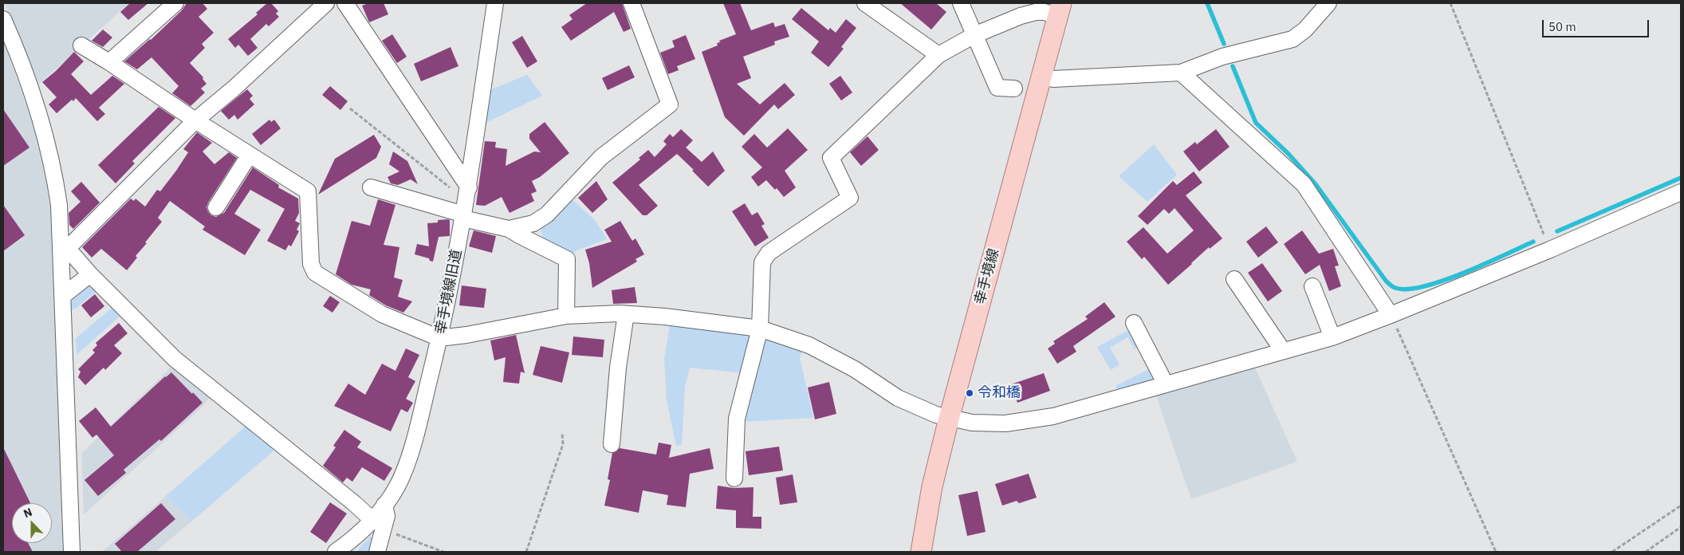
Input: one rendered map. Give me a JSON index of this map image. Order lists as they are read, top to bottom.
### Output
{
  "streets": {
    "main road": ["幸手境線"],
    "street": ["幸手境線旧道"]
  },
  "places": ["令和橋"],
  "scale_bar": "50 m",
  "north": "top"
}
